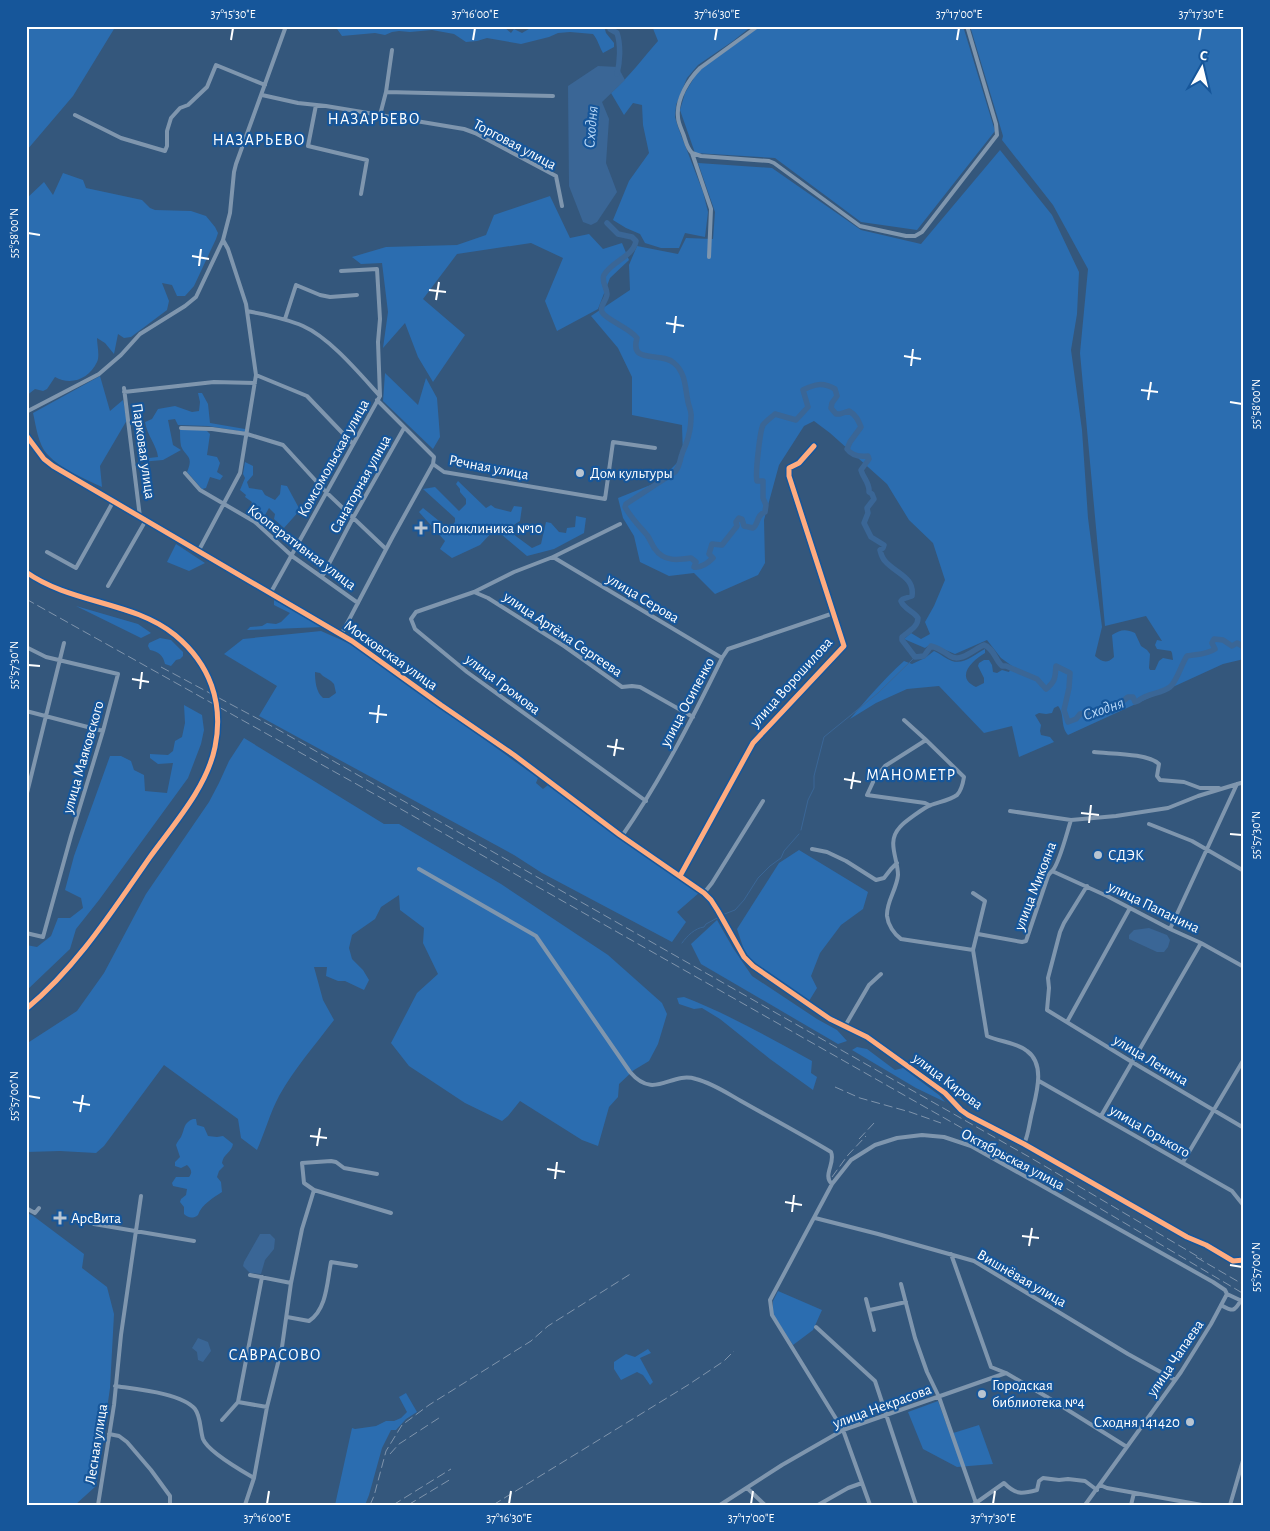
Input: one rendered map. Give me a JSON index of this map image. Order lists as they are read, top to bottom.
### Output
{
  "streets": {
    "street": [
      "Торговая улица",
      "Парковая улица",
      "Комсомольская улица",
      "Речная улица",
      "Санаторная улица",
      "Кооперативная улица",
      "улица Серова",
      "улица Артёма Сергеева",
      "Московская улица",
      "улица Ворошилова",
      "улица Громова",
      "улица Осипенко",
      "улица Маяковского",
      "улица Микояна",
      "улица Папанина",
      "улица Ленина",
      "улица Кирова",
      "улица Горького",
      "Октябрьская улица",
      "Вишнёвая улица",
      "улица Чапаева",
      "улица Некрасова",
      "Лесная улица"
    ]
  },
  "crossings": [
    ["Парковая улица", "Московская улица"],
    ["Комсомольская улица", "Кооперативная улица"],
    ["Комсомольская улица", "Московская улица"],
    ["Речная улица", "Кооперативная улица"],
    ["Речная улица", "Московская улица"],
    ["Санаторная улица", "Кооперативная улица"],
    ["улица Серова", "улица Осипенко"],
    ["улица Артёма Сергеева", "улица Громова"],
    ["улица Артёма Сергеева", "улица Осипенко"],
    ["Московская улица", "улица Ворошилова"],
    ["Московская улица", "улица Осипенко"],
    ["Московская улица", "улица Кирова"],
    ["улица Ворошилова", "улица Осипенко"],
    ["улица Громова", "улица Осипенко"],
    ["улица Микояна", "улица Папанина"],
    ["улица Папанина", "улица Ленина"],
    ["Октябрьская улица", "Вишнёвая улица"],
    ["Октябрьская улица", "улица Чапаева"],
    ["Октябрьская улица", "улица Некрасова"],
    ["Вишнёвая улица", "улица Чапаева"]
  ],
  "districts": [
    "НАЗАРЬЕВО",
    "НАЗАРЬЕВО",
    "МАНОМЕТР",
    "САВРАСОВО"
  ],
  "water": ["Сходня"],
  "places": {
    "other": [
      "Дом культуры",
      "СДЭК",
      "Городская библиотека №4",
      "Сходня 141420"
    ],
    "health": ["Поликлиника №10", "АрсВита"]
  },
  "north": "top",
  "coordinates": [
    "37°15'30\"E",
    "37°16'00\"E",
    "37°16'30\"E",
    "37°17'00\"E",
    "37°17'30\"E",
    "55°58'00\"N",
    "55°57'30\"N",
    "55°57'00\"N"
  ]
}
